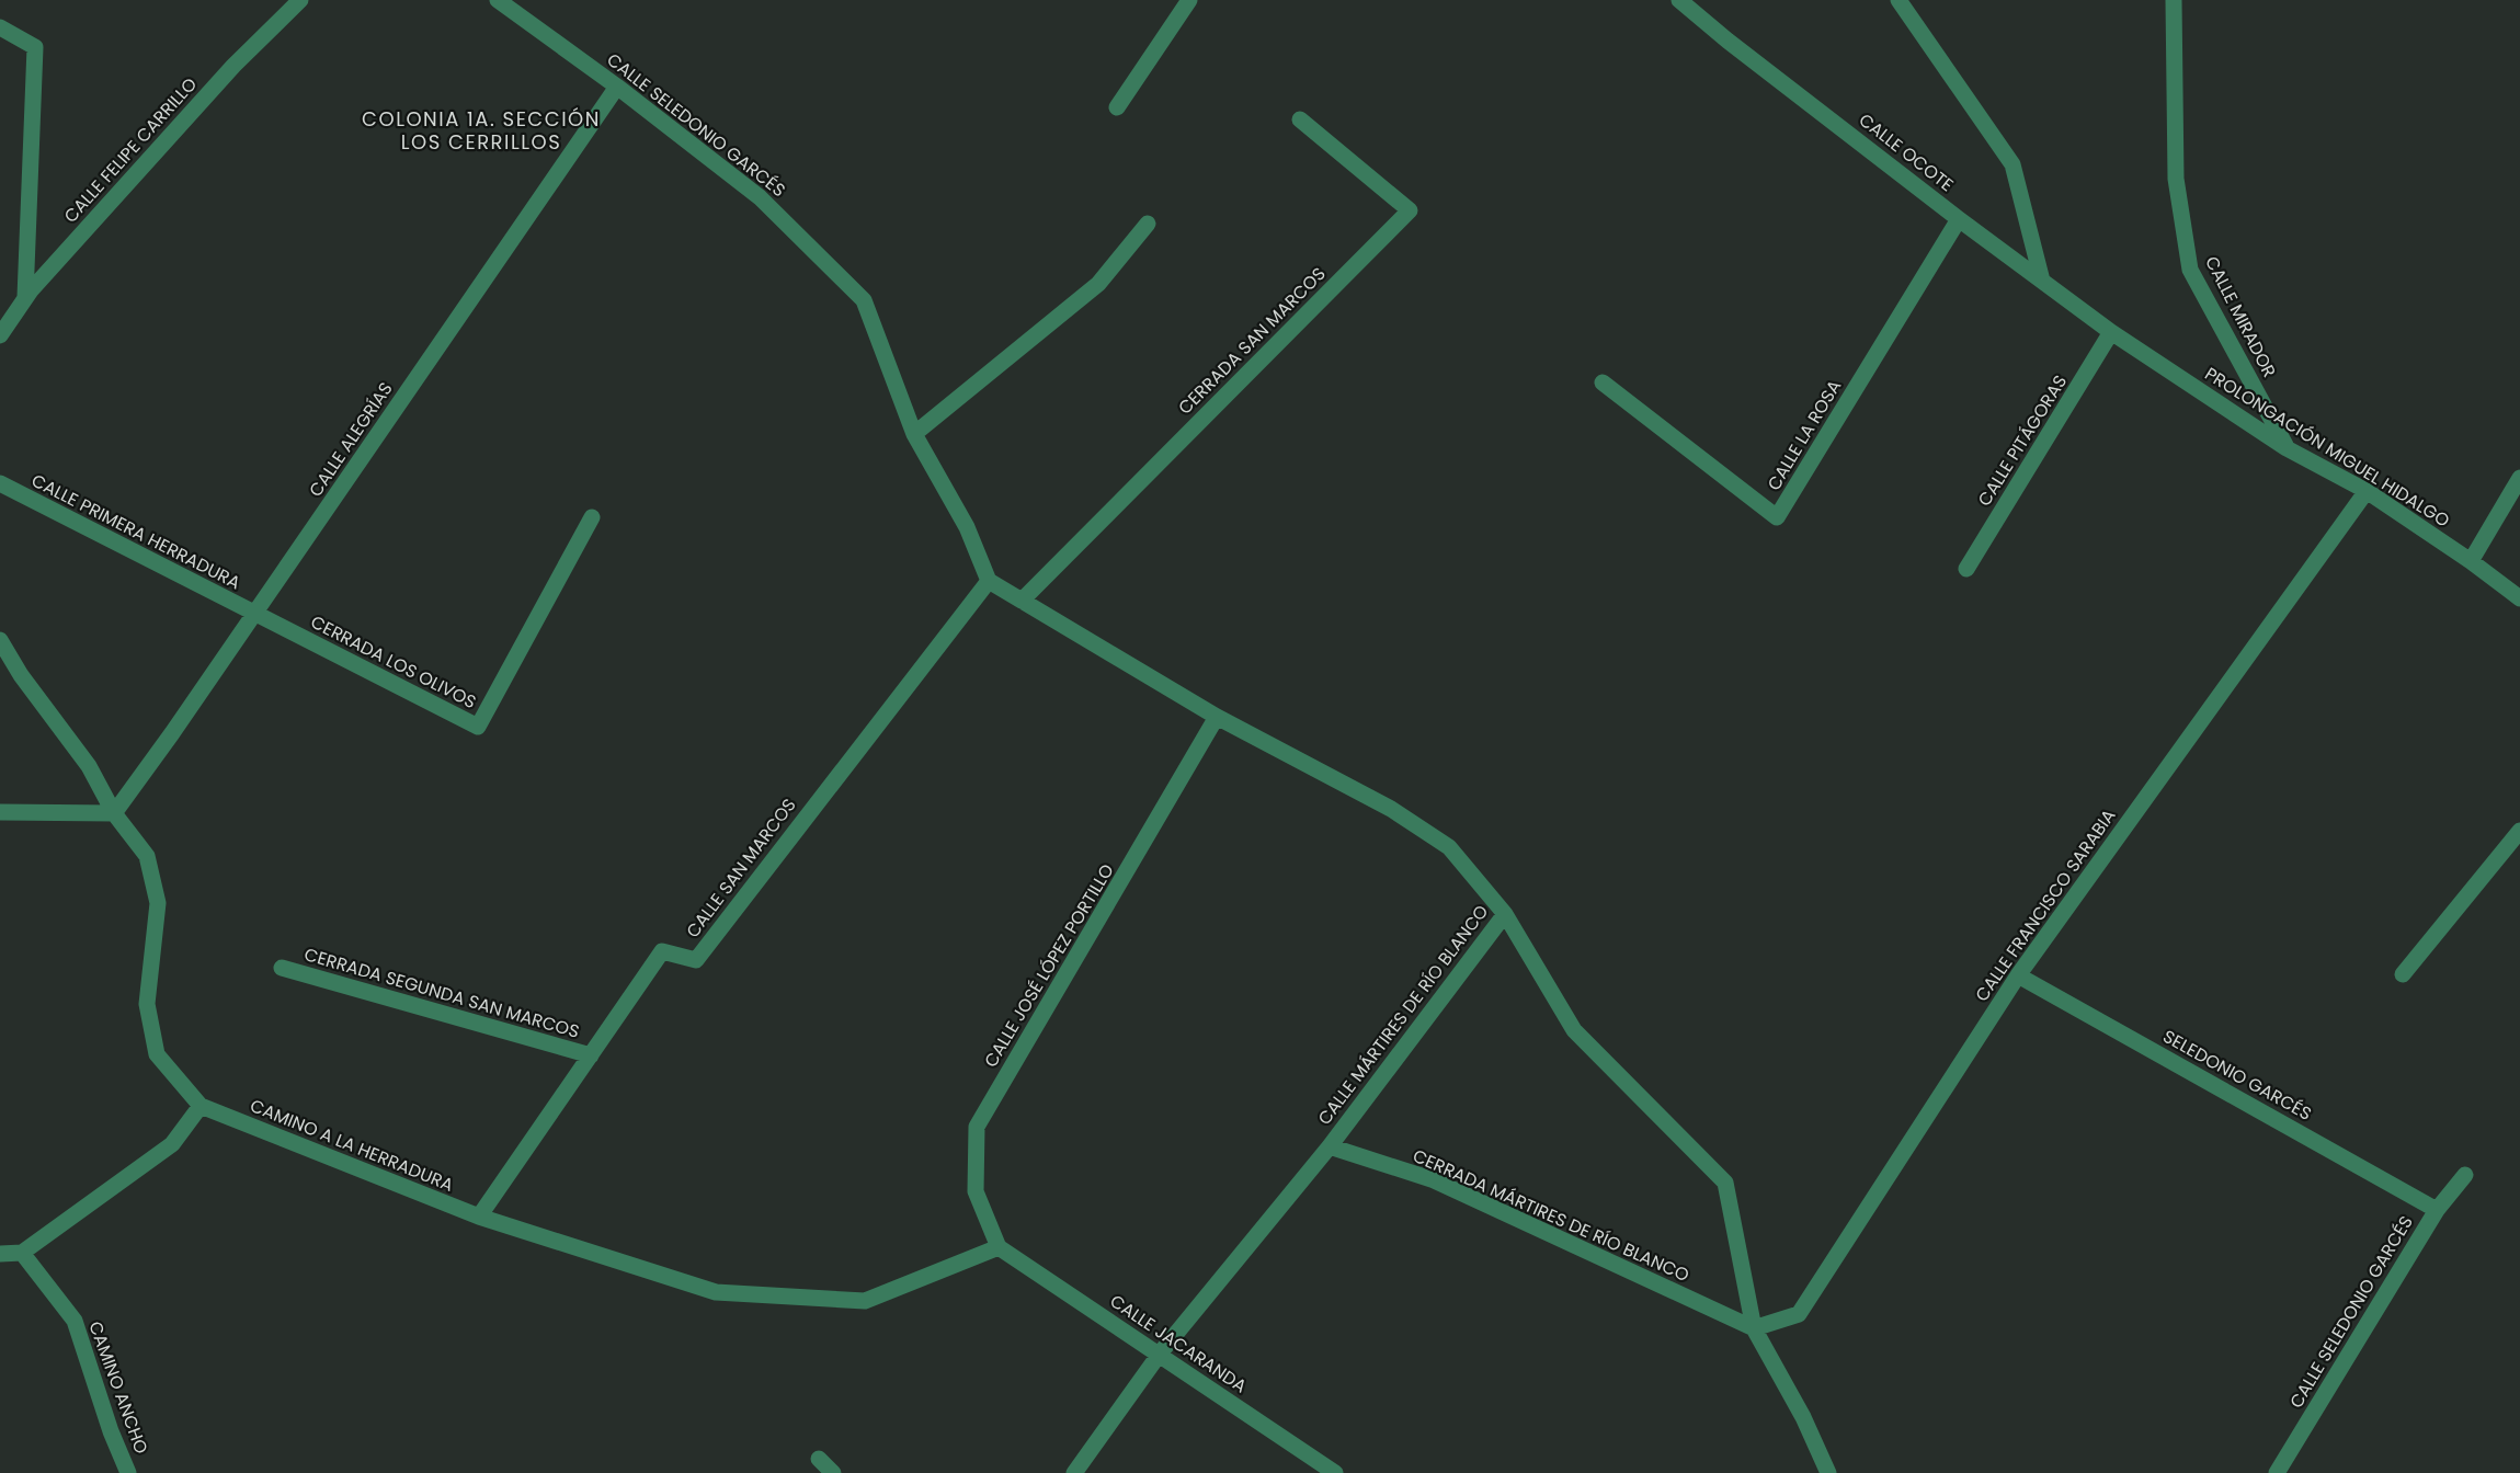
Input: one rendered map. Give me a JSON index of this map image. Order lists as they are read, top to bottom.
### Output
{
  "streets": {
    "street": [
      "CALLE SELEDONIO GARCÉS",
      "CALLE FELIPE CARRILLO",
      "CALLE OCOTE",
      "CALLE MIRADOR",
      "CERRADA SAN MARCOS",
      "CALLE LA ROSA",
      "CALLE ALEGRÍAS",
      "CALLE PITÁGORAS",
      "PROLONGACIÓN MIGUEL HIDALGO",
      "CALLE PRIMERA HERRADURA",
      "CERRADA LOS OLIVOS",
      "CALLE SAN MARCOS",
      "CALLE FRANCISCO SARABIA",
      "CALLE JOSÉ LÓPEZ PORTILLO",
      "CERRADA SEGUNDA SAN MARCOS",
      "CALLE MÁRTIRES DE RÍO BLANCO",
      "SELEDONIO GARCÉS",
      "CAMINO A LA HERRADURA",
      "CERRADA MÁRTIRES DE RÍO BLANCO",
      "CALLE JACARANDA",
      "CAMINO ANCHO"
    ]
  },
  "crossings": [
    ["CALLE SELEDONIO GARCÉS", "CALLE ALEGRÍAS"],
    ["CALLE SELEDONIO GARCÉS", "CALLE SAN MARCOS"],
    ["CALLE SELEDONIO GARCÉS", "SELEDONIO GARCÉS"],
    ["CALLE OCOTE", "CALLE LA ROSA"],
    ["CALLE OCOTE", "CALLE PITÁGORAS"],
    ["CALLE OCOTE", "PROLONGACIÓN MIGUEL HIDALGO"],
    ["CALLE MIRADOR", "PROLONGACIÓN MIGUEL HIDALGO"],
    ["CERRADA SAN MARCOS", "CALLE MÁRTIRES DE RÍO BLANCO"],
    ["CALLE ALEGRÍAS", "CALLE PRIMERA HERRADURA"],
    ["CALLE ALEGRÍAS", "CERRADA LOS OLIVOS"],
    ["CALLE ALEGRÍAS", "CAMINO A LA HERRADURA"],
    ["CALLE PITÁGORAS", "PROLONGACIÓN MIGUEL HIDALGO"],
    ["PROLONGACIÓN MIGUEL HIDALGO", "CALLE FRANCISCO SARABIA"],
    ["CALLE PRIMERA HERRADURA", "CERRADA LOS OLIVOS"],
    ["CALLE SAN MARCOS", "CERRADA SEGUNDA SAN MARCOS"],
    ["CALLE SAN MARCOS", "CAMINO A LA HERRADURA"],
    ["CALLE FRANCISCO SARABIA", "SELEDONIO GARCÉS"],
    ["CALLE FRANCISCO SARABIA", "CERRADA MÁRTIRES DE RÍO BLANCO"],
    ["CALLE JOSÉ LÓPEZ PORTILLO", "CALLE MÁRTIRES DE RÍO BLANCO"],
    ["CALLE JOSÉ LÓPEZ PORTILLO", "CAMINO A LA HERRADURA"],
    ["CALLE JOSÉ LÓPEZ PORTILLO", "CALLE JACARANDA"],
    ["CALLE MÁRTIRES DE RÍO BLANCO", "CERRADA MÁRTIRES DE RÍO BLANCO"],
    ["CALLE MÁRTIRES DE RÍO BLANCO", "CALLE JACARANDA"],
    ["CAMINO A LA HERRADURA", "CALLE JACARANDA"]
  ],
  "districts": ["COLONIA 1A. SECCIÓN LOS CERRILLOS"]
}
